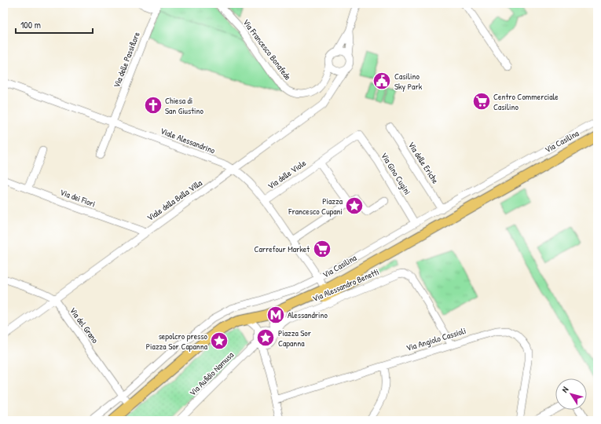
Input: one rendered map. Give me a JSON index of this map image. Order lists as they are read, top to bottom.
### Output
{
  "streets": {
    "main road": ["Via Casilina"],
    "street": [
      "Via Francesco Bonafede",
      "Via delle Passiflore",
      "Viale Alessandrino",
      "Via delle Eriche",
      "Via Gino Cugini",
      "Via delle Viole",
      "Via dei Fiori",
      "Viale della Bella Villa",
      "Via Alessandro Benetti",
      "Via del Grano",
      "Via Angiolo Cassioli",
      "Via Aufidio Namusa"
    ]
  },
  "crossings": [
    ["Via Francesco Bonafede", "Viale della Bella Villa"],
    ["Via delle Passiflore", "Viale Alessandrino"],
    ["Viale Alessandrino", "Via Casilina"],
    ["Viale Alessandrino", "Via delle Viole"],
    ["Viale Alessandrino", "Viale della Bella Villa"],
    ["Via Casilina", "Via delle Eriche"],
    ["Via Casilina", "Via Gino Cugini"],
    ["Via Casilina", "Via del Grano"],
    ["Via Gino Cugini", "Via delle Viole"],
    ["Via dei Fiori", "Viale della Bella Villa"],
    ["Viale della Bella Villa", "Via del Grano"],
    ["Via Alessandro Benetti", "Via Angiolo Cassioli"],
    ["Via Alessandro Benetti", "Via Aufidio Namusa"]
  ],
  "places": {
    "public building": ["Casilino Sky Park"],
    "supermarket": ["Centro Commerciale Casilino", "Carrefour Market"],
    "church": ["Chiesa di San Giustino"],
    "place": ["Piazza Francesco Cupani", "Piazza Sor Capanna", "sepolcro presso Piazza Sor Capanna"],
    "metro station": ["Alessandrino"]
  },
  "scale_bar": "100 m",
  "north": "top left"
}
